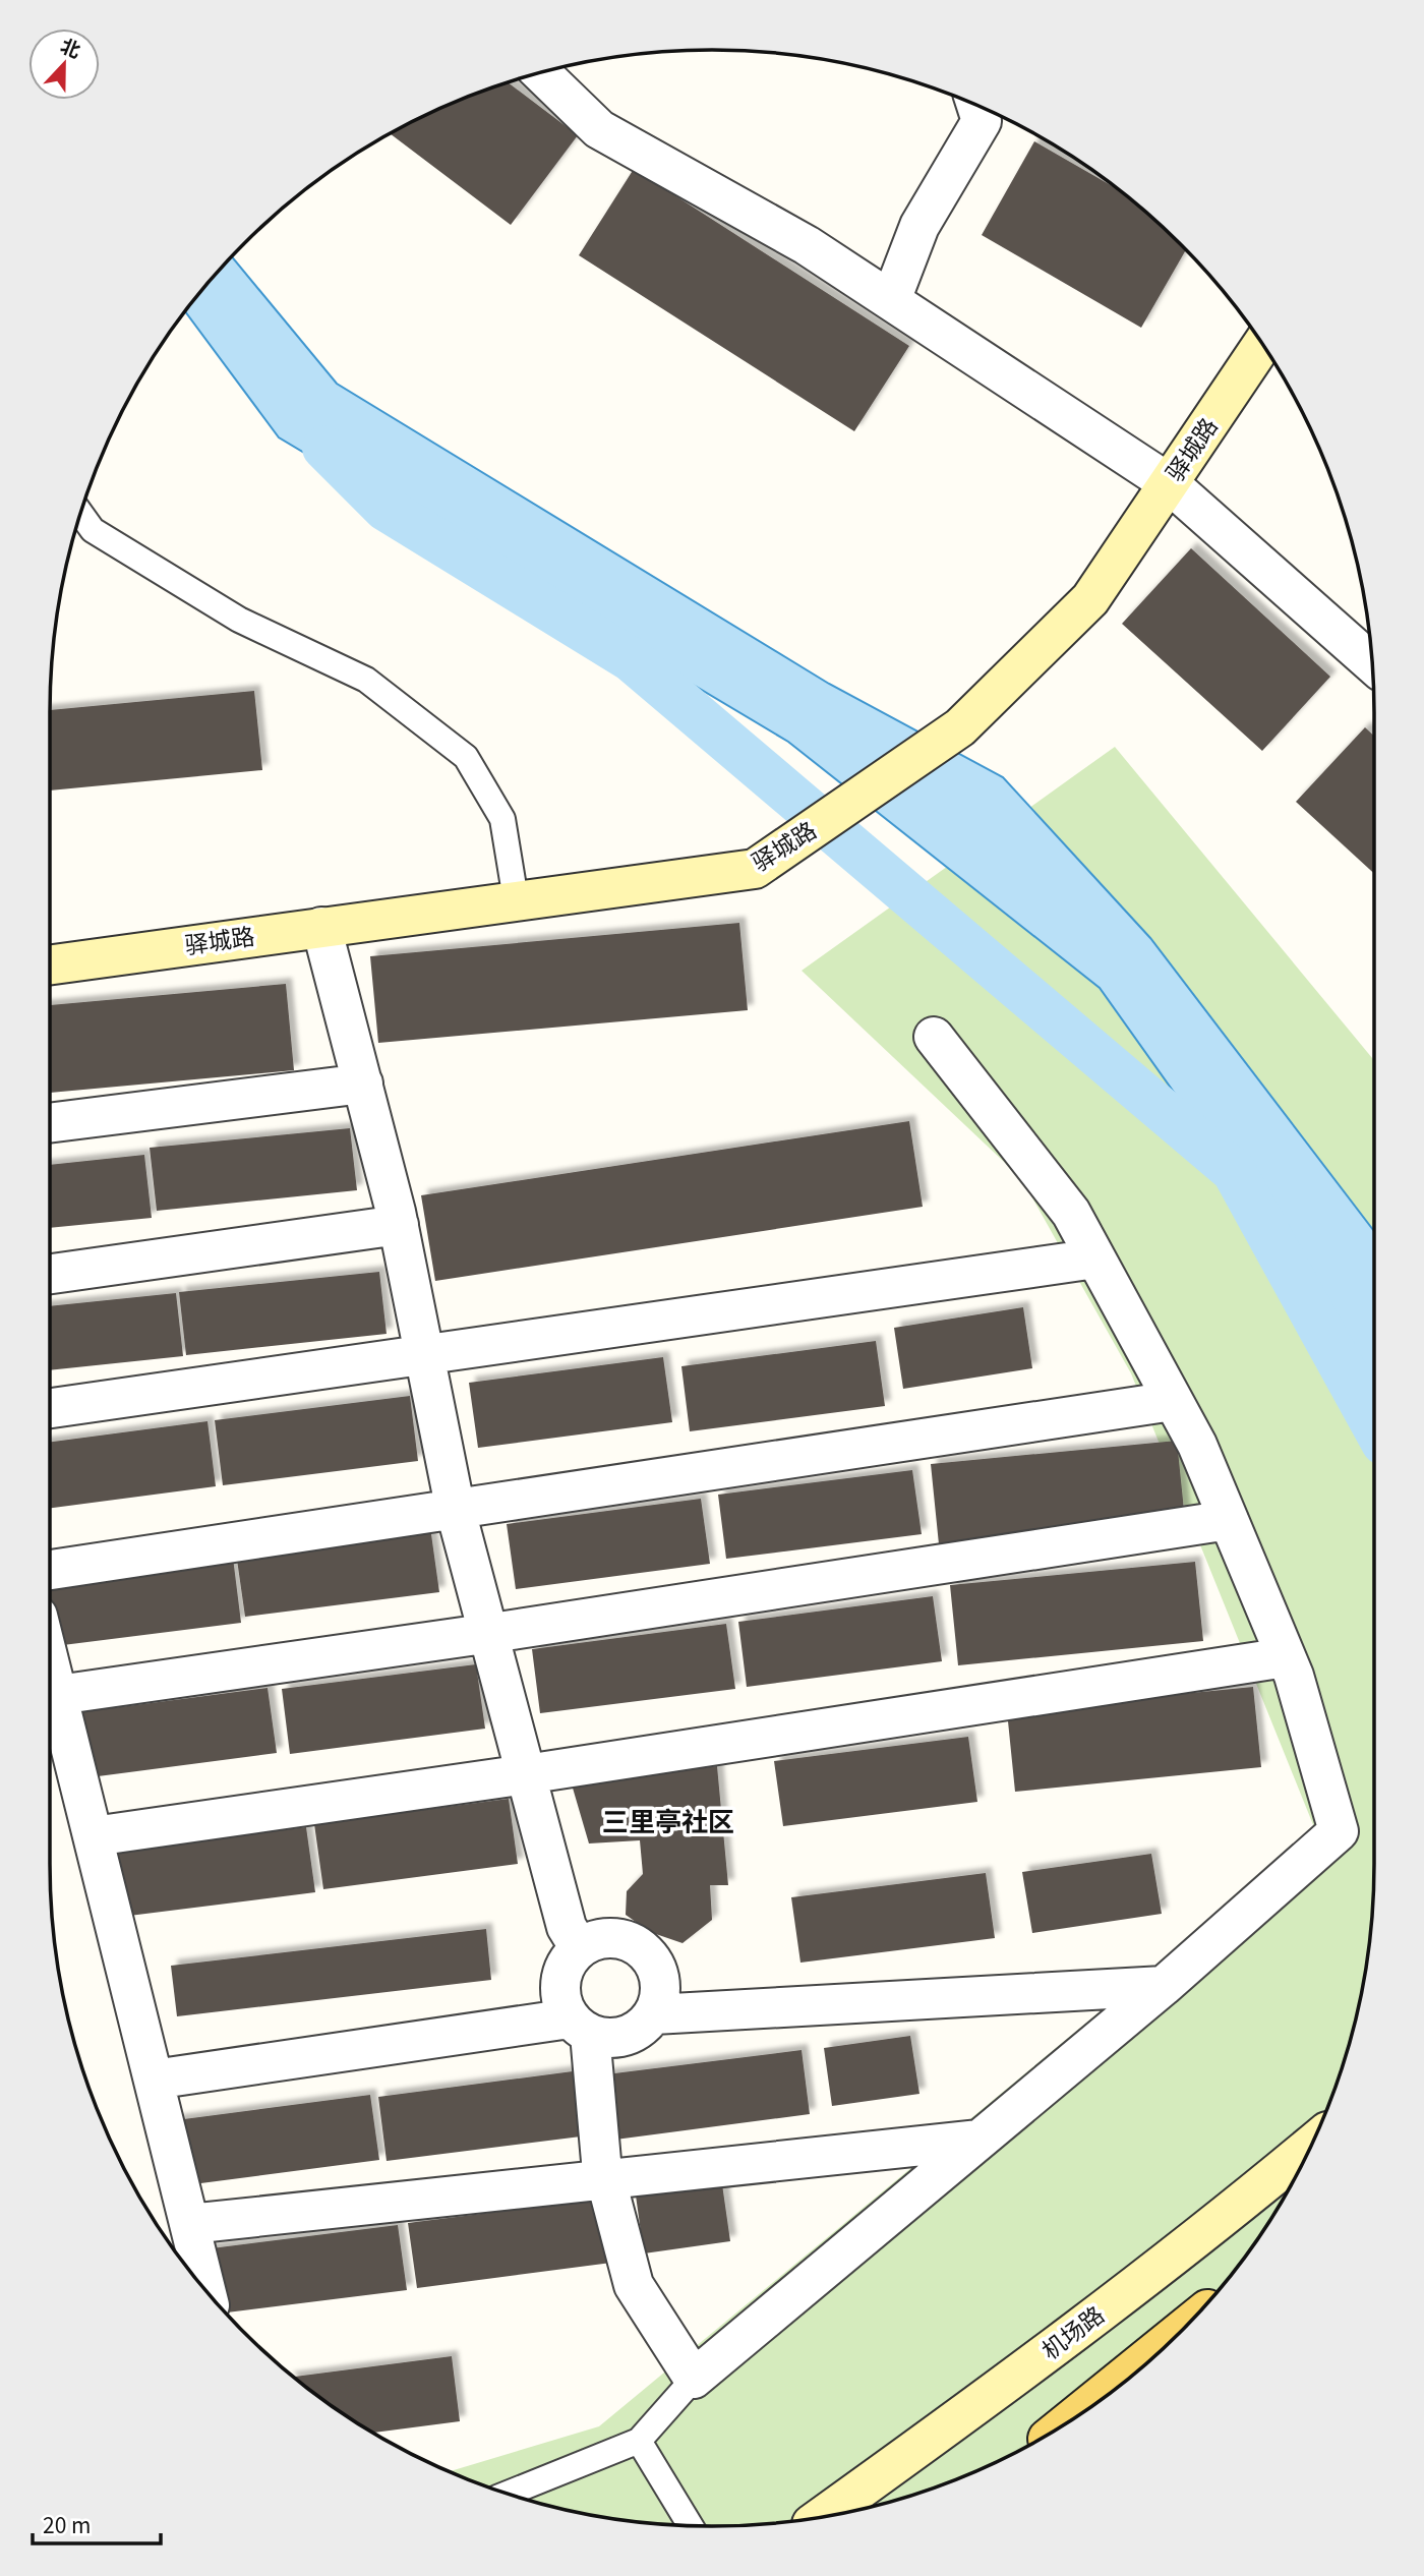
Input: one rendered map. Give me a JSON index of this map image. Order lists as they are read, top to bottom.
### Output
{
  "streets": {
    "street": ["驿城路", "机场路"]
  },
  "districts": ["三里亭社区"],
  "scale_bar": "20 m",
  "north": "top"
}
